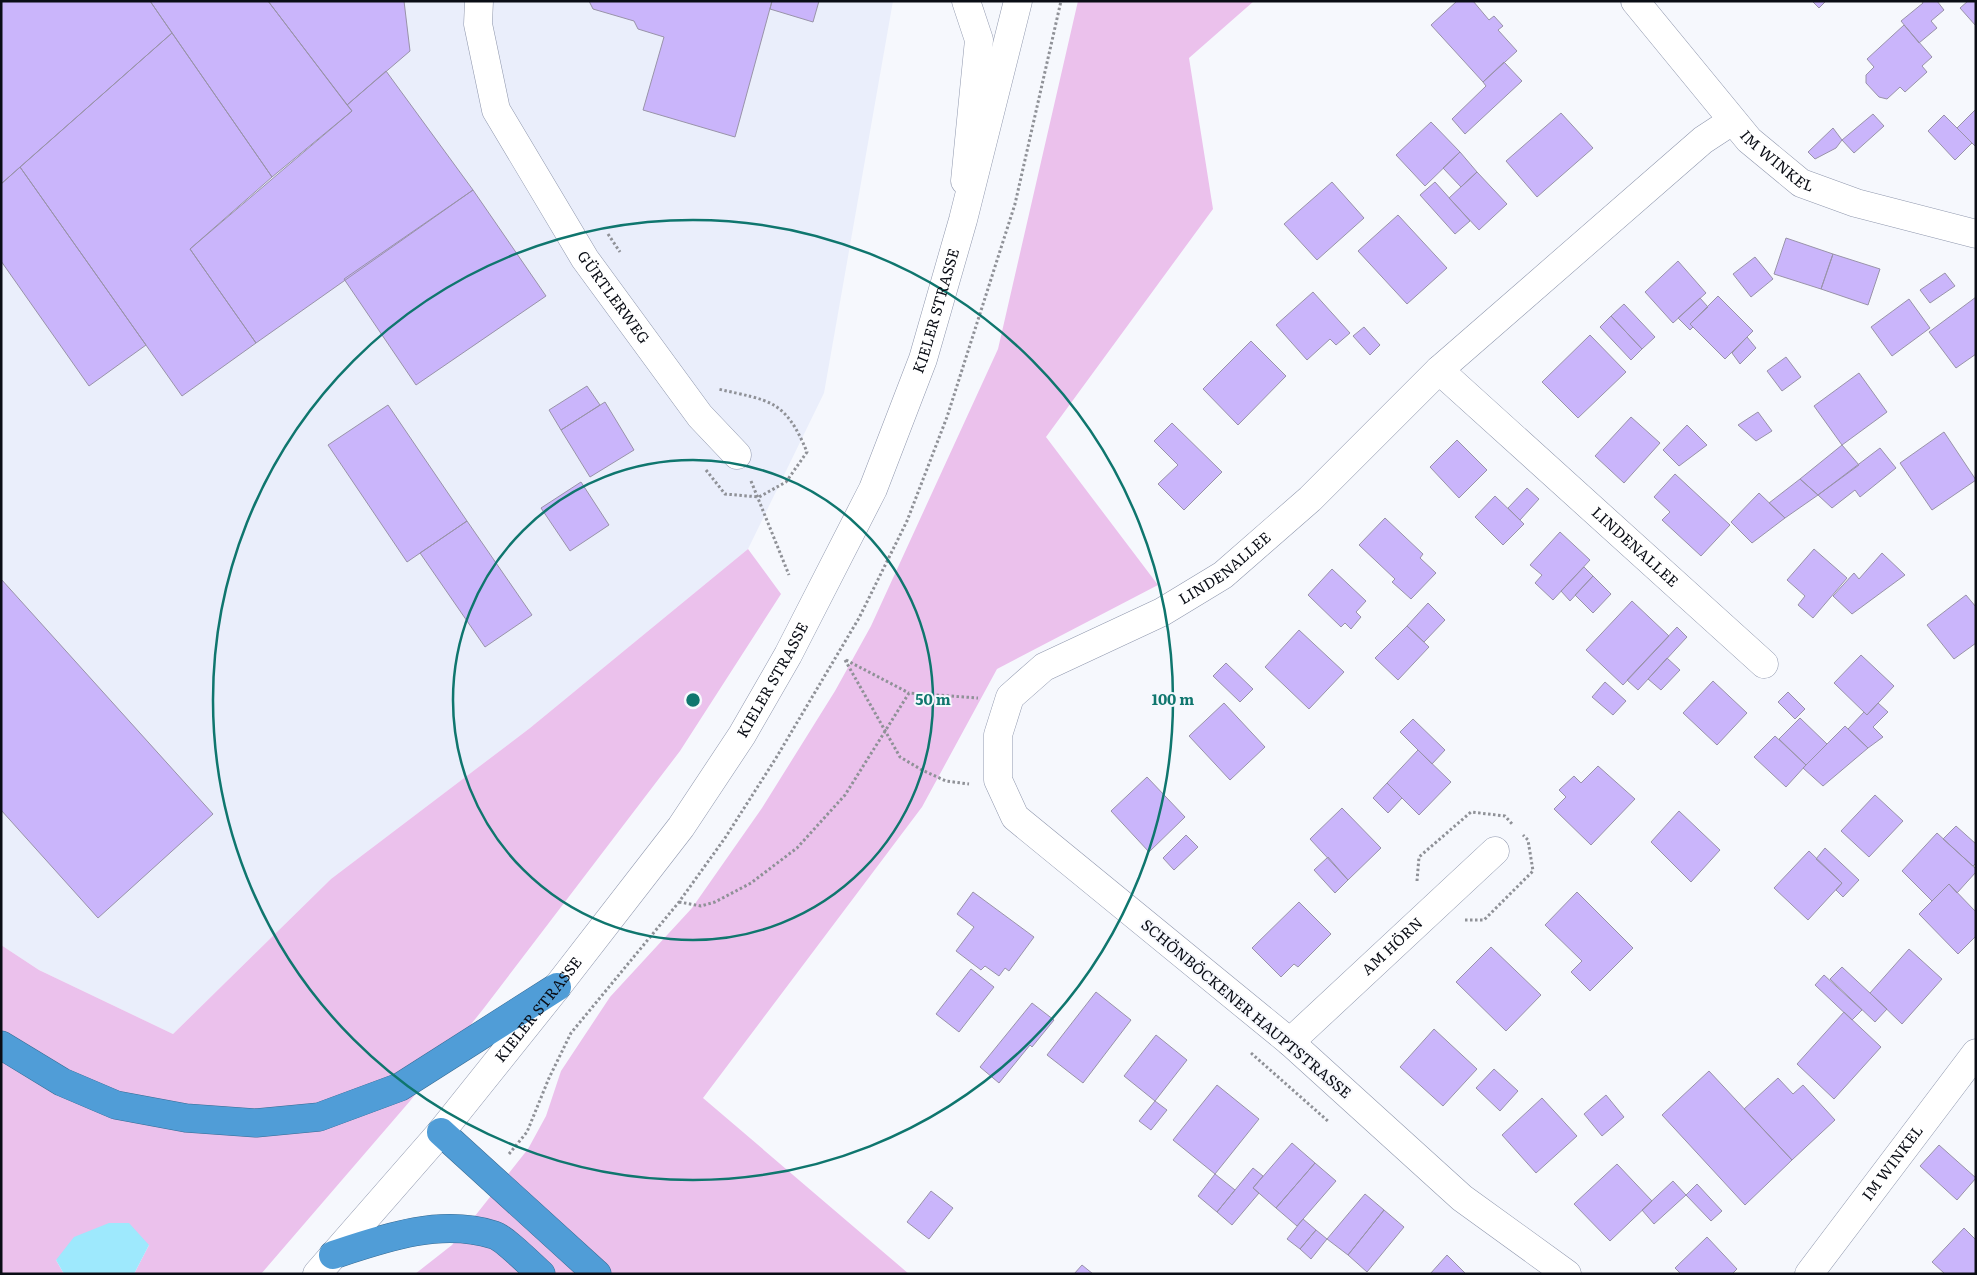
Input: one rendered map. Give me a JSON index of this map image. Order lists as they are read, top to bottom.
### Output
{
  "streets": {
    "street": [
      "IM WINKEL",
      "GÜRTLERWEG",
      "KIELER STRASSE",
      "LINDENALLEE",
      "AM HÖRN",
      "SCHÖNBÖCKENER HAUPTSTRASSE"
    ]
  },
  "crossings": [
    ["IM WINKEL", "LINDENALLEE"],
    ["LINDENALLEE", "SCHÖNBÖCKENER HAUPTSTRASSE"],
    ["AM HÖRN", "SCHÖNBÖCKENER HAUPTSTRASSE"]
  ],
  "rings": ["50 m", "100 m"]
}
